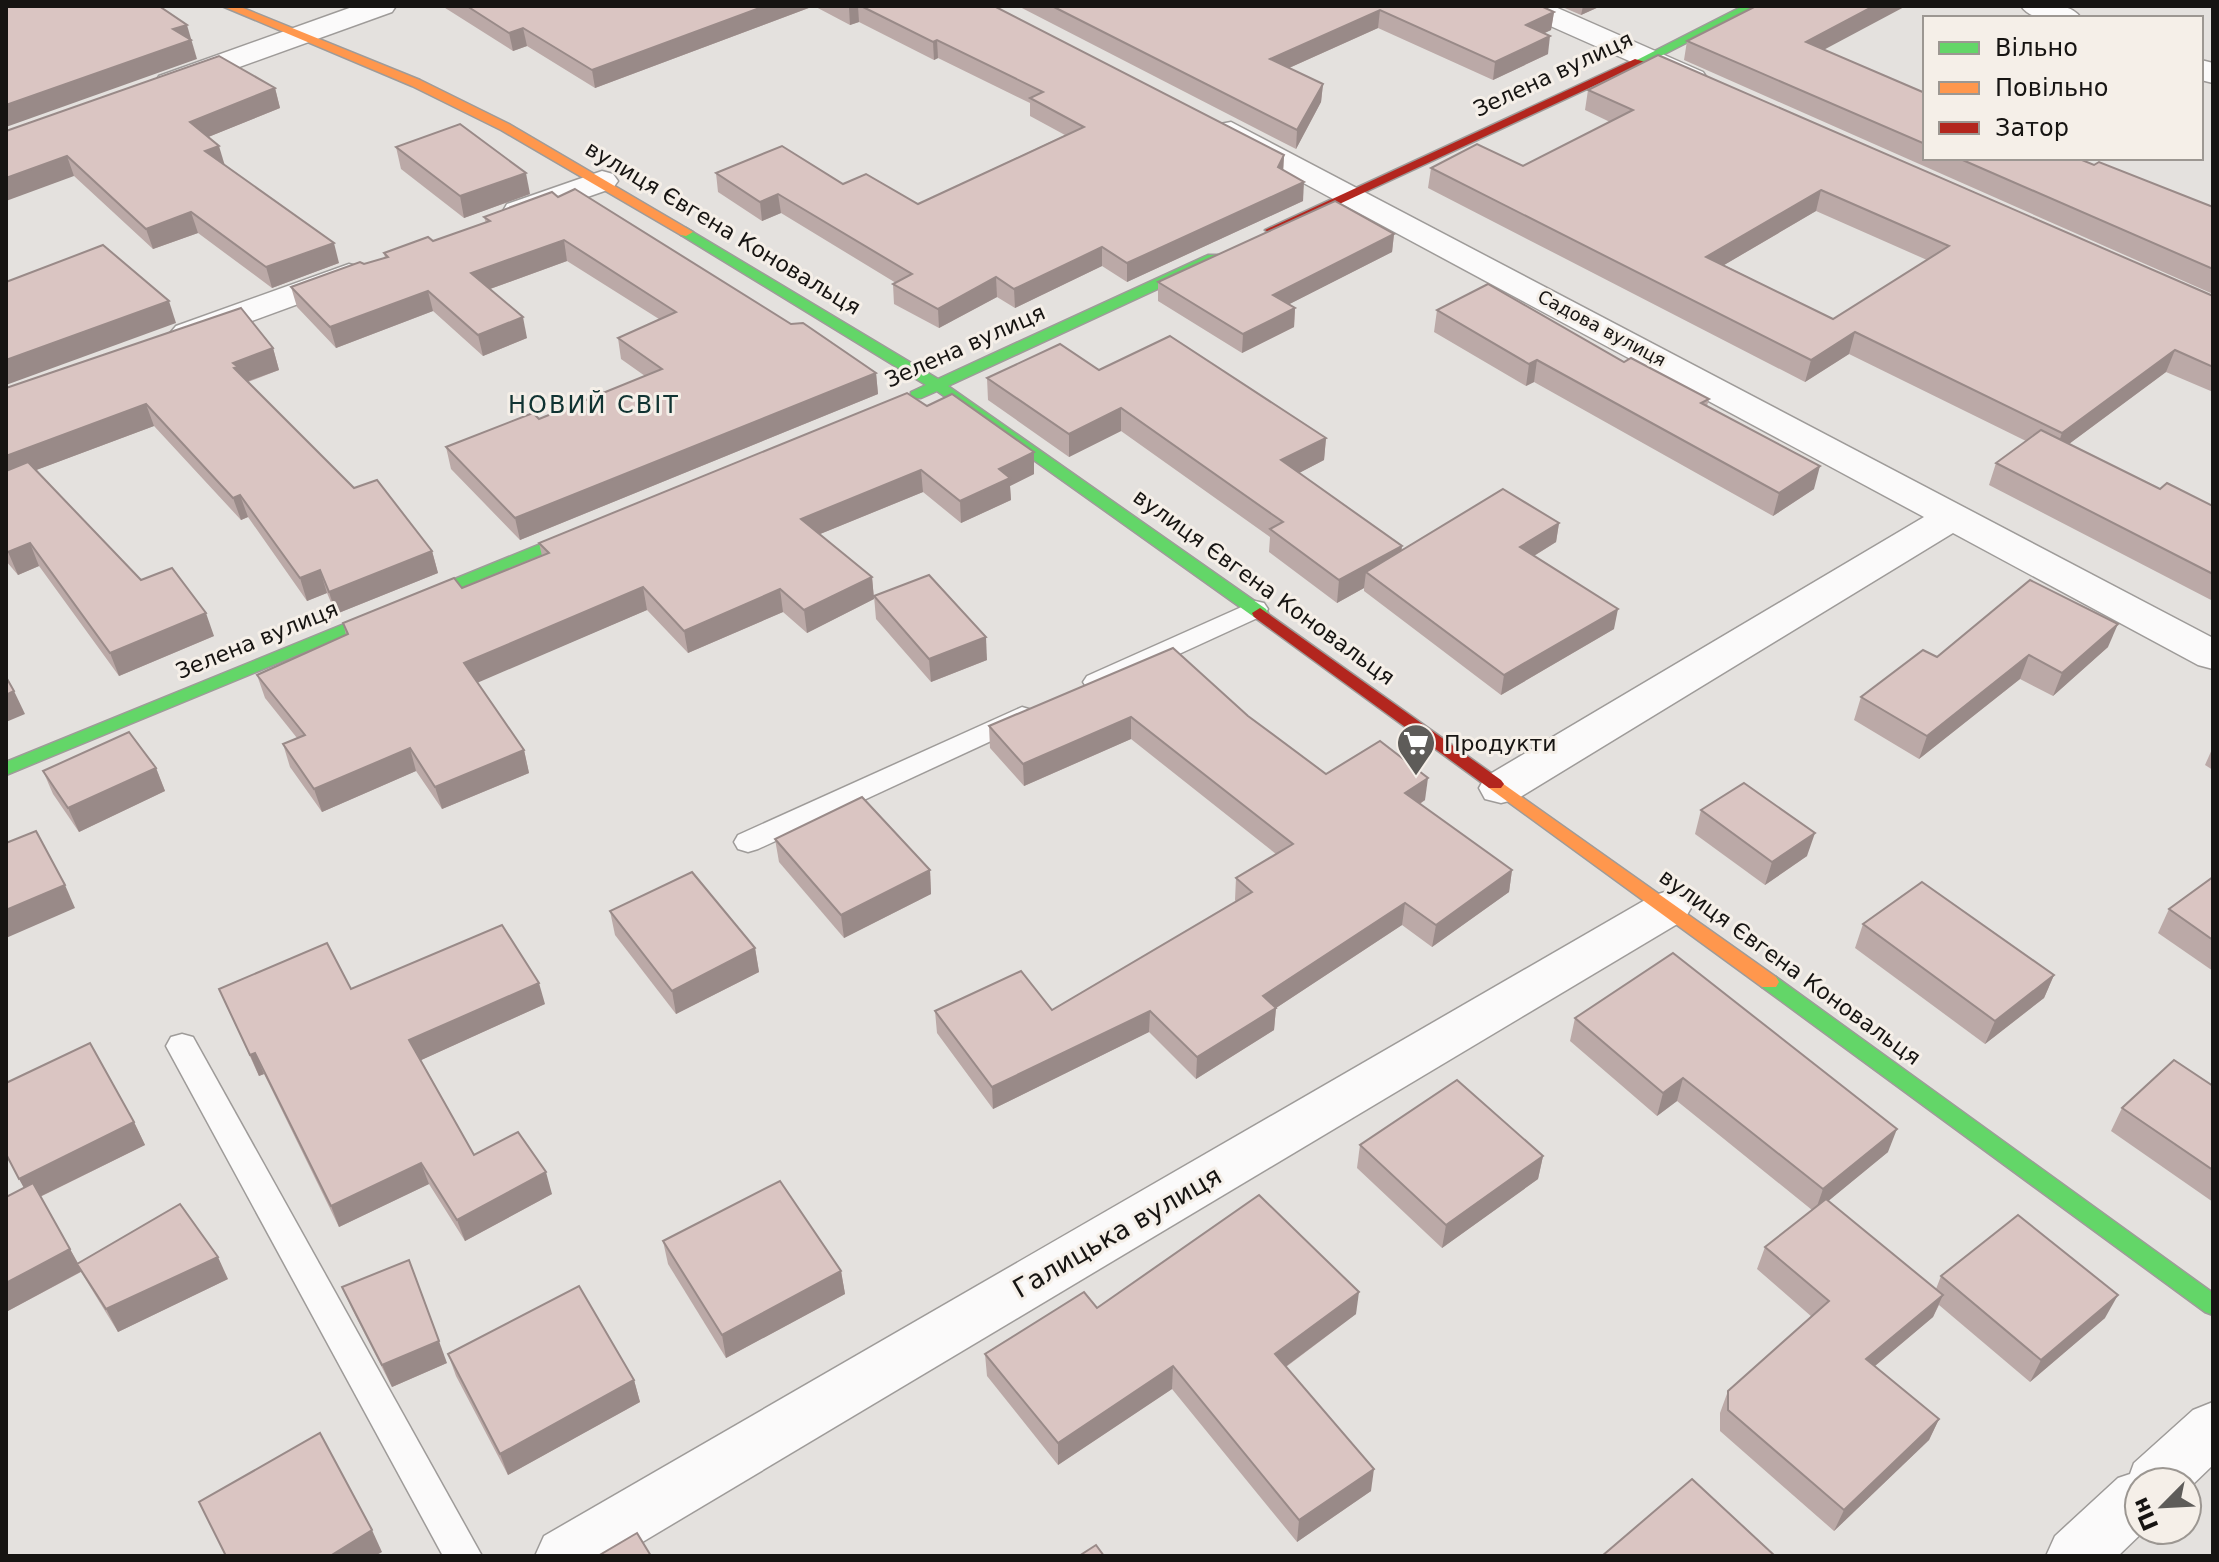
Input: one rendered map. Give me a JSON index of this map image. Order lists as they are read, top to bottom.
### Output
{
  "streets": {
    "street": [
      "Зелена вулиця",
      "вулиця Євгена Коновальця",
      "Садова вулиця",
      "Галицька вулиця"
    ]
  },
  "crossings": [
    ["Зелена вулиця", "вулиця Євгена Коновальця"],
    ["Зелена вулиця", "Садова вулиця"],
    ["вулиця Євгена Коновальця", "Галицька вулиця"]
  ],
  "districts": ["НОВИЙ СВІТ"],
  "places": {
    "supermarket": ["Продукти"]
  },
  "legend": ["Вільно", "Повільно", "Затор"],
  "north": "bottom left"
}
